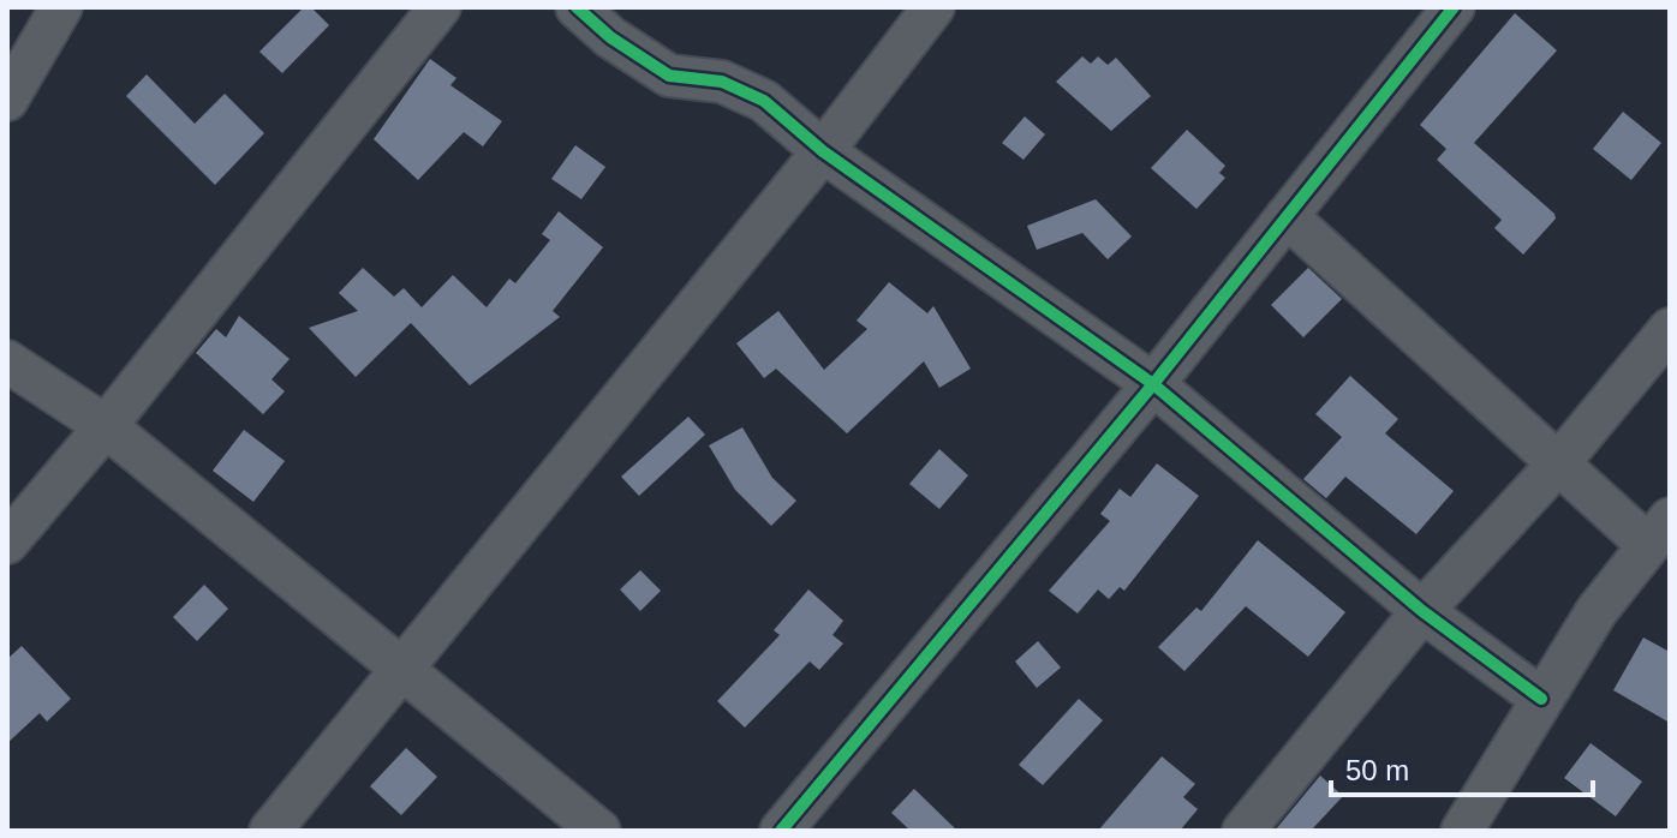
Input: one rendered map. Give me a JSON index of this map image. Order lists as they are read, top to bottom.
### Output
{
  "scale_bar": "50 m"
}
